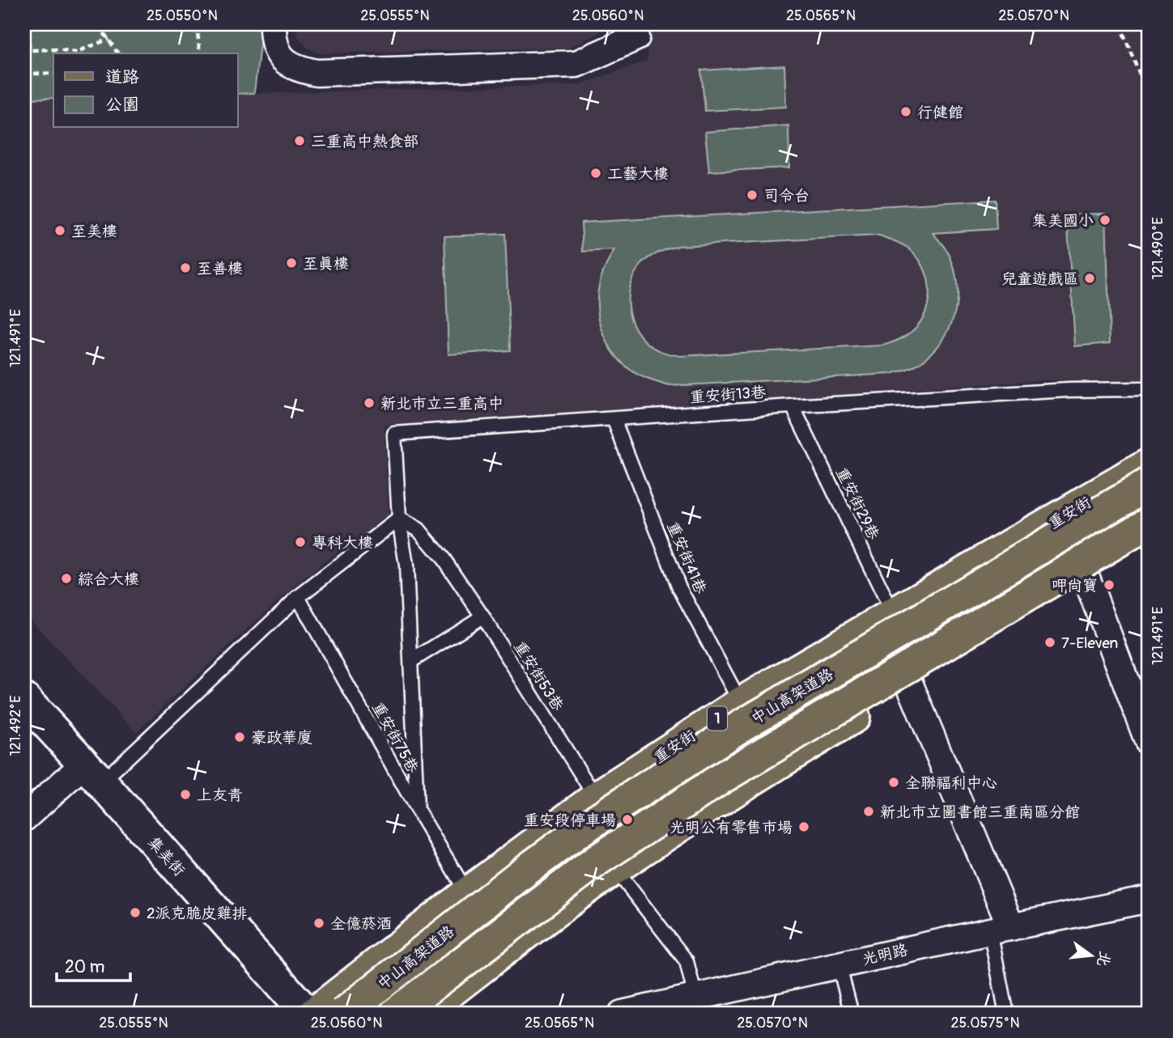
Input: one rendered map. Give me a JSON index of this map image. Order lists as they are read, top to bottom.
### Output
{
  "streets": {
    "main road": ["重安街", "中山高架道路", "1"],
    "street": ["集美街", "光明路"],
    "lane": [
      "重安街13巷",
      "重安街29巷",
      "重安街41巷",
      "重安街53巷",
      "重安街75巷"
    ]
  },
  "crossings": [
    ["重安街13巷", "重安街29巷"],
    ["重安街13巷", "重安街41巷"],
    ["重安街13巷", "重安街53巷"],
    ["重安街29巷", "重安街"],
    ["重安街", "重安街41巷"],
    ["重安街", "重安街53巷"],
    ["重安街", "重安街75巷"]
  ],
  "places": [
    "行健館",
    "三重高中熱食部",
    "工藝大樓",
    "司令台",
    "集美國小",
    "至美樓",
    "至真樓",
    "至善樓",
    "兒童遊戲區",
    "新北市立三重高中",
    "專科大樓",
    "綜合大樓",
    "呷尚寶",
    "7-Eleven",
    "豪政華廈",
    "全聯福利中心",
    "上友青",
    "新北市立圖書館三重南區分館",
    "重安段停車場",
    "光明公有零售市場",
    "2派克脆皮雞排",
    "全億菸酒"
  ],
  "legend": ["道路", "公園"],
  "scale_bar": "20 m",
  "north": "right",
  "coordinates": [
    "25.0550°N",
    "25.0555°N",
    "25.0560°N",
    "25.0565°N",
    "25.0570°N",
    "121.490°E",
    "121.491°E",
    "121.492°E",
    "25.0575°N"
  ]
}
